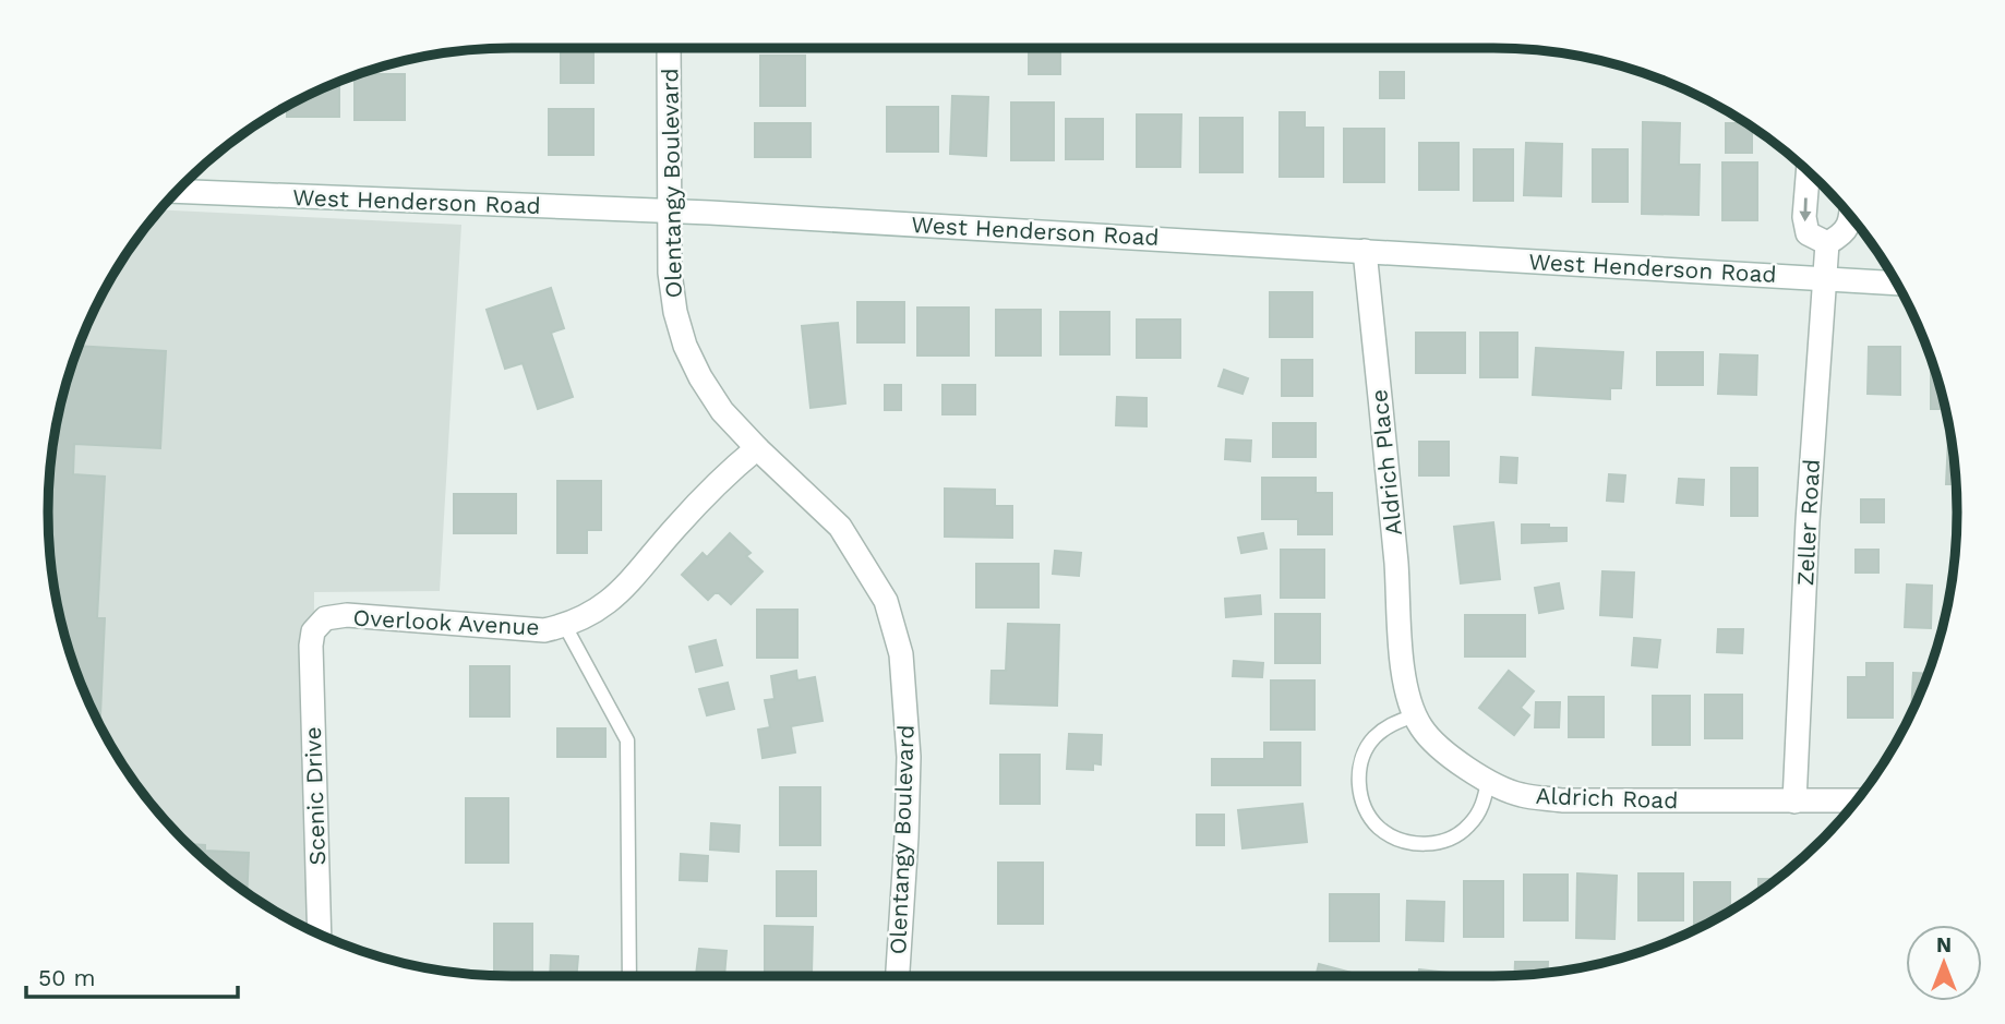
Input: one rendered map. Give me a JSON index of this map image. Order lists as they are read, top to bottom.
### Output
{
  "streets": {
    "street": [
      "Olentangy Boulevard",
      "West Henderson Road",
      "Aldrich Place",
      "Zeller Road",
      "Overlook Avenue",
      "Scenic Drive",
      "Aldrich Road"
    ]
  },
  "crossings": [
    ["Olentangy Boulevard", "West Henderson Road"],
    ["Olentangy Boulevard", "Overlook Avenue"],
    ["West Henderson Road", "Aldrich Place"],
    ["West Henderson Road", "Zeller Road"],
    ["Aldrich Place", "Aldrich Road"],
    ["Zeller Road", "Aldrich Road"],
    ["Overlook Avenue", "Scenic Drive"]
  ],
  "scale_bar": "50 m",
  "north": "top"
}
